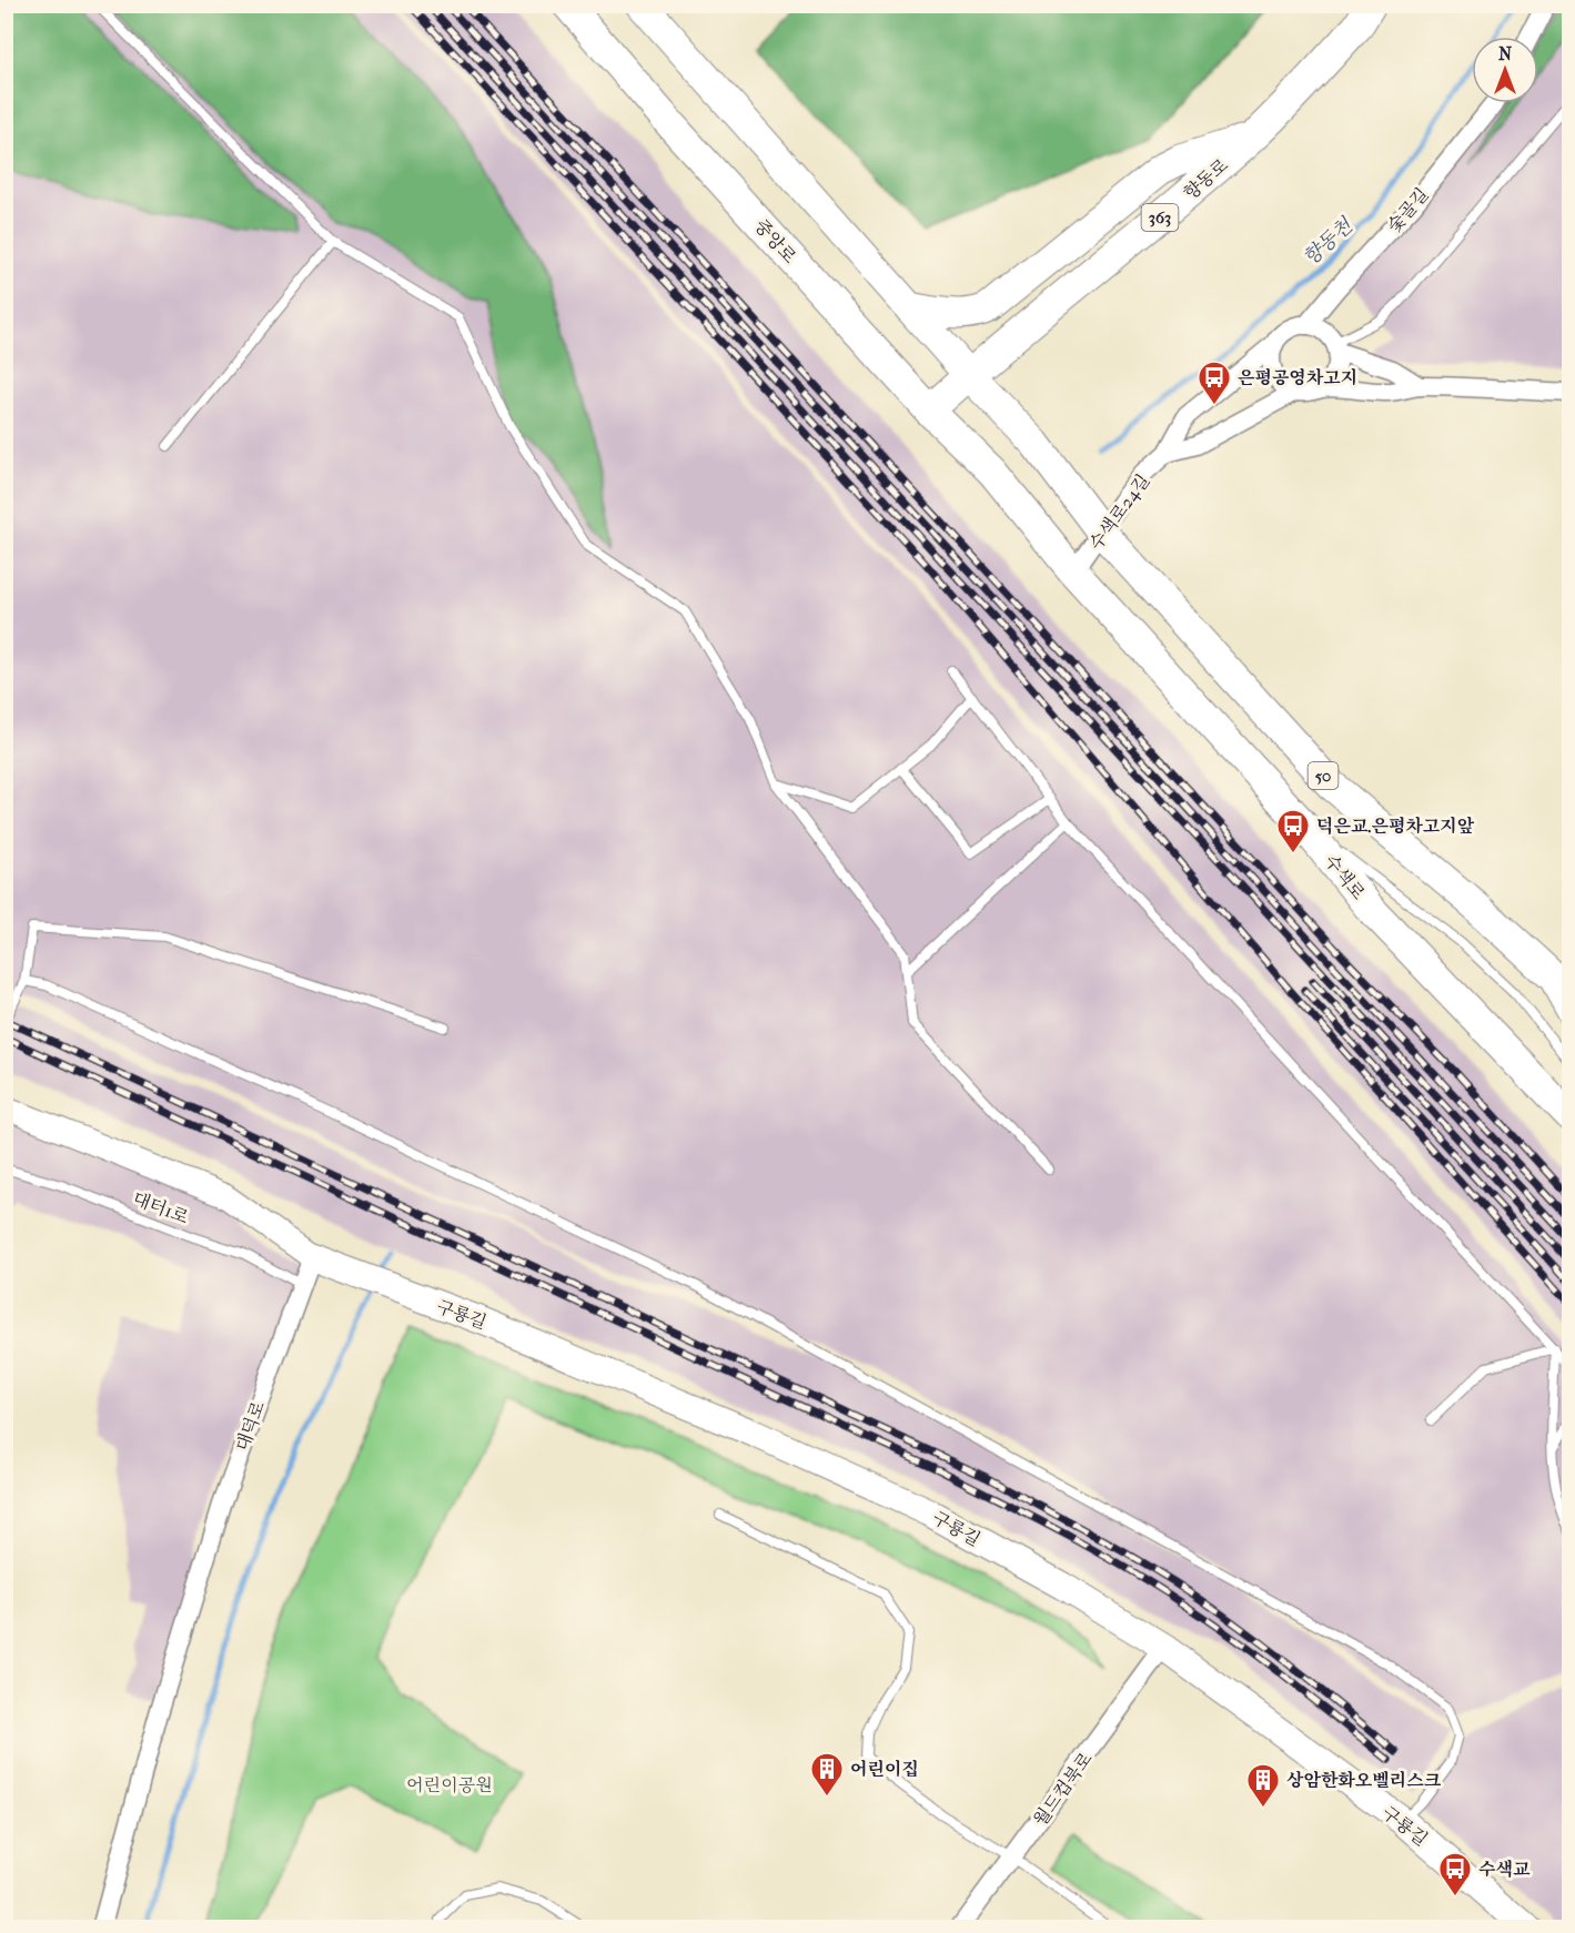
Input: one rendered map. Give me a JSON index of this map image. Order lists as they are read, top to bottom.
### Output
{
  "streets": {
    "main road": [
      "향동로",
      "363",
      "중앙로",
      "50",
      "수색로",
      "구룡길"
    ],
    "street": [
      "숯골길",
      "수색로24길",
      "대덕로",
      "월드컵북로"
    ],
    "lane": ["대터1로"]
  },
  "crossings": [
    ["향동로", "중앙로"],
    ["숯골길", "수색로24길"],
    ["중앙로", "수색로24길"],
    ["중앙로", "수색로"],
    ["수색로24길", "50"],
    ["수색로24길", "수색로"],
    ["대터1로", "대덕로"],
    ["구룡길", "대덕로"],
    ["구룡길", "월드컵북로"]
  ],
  "water": ["향동천"],
  "parks": ["어린이공원"],
  "places": {
    "bus stop": ["은평공영차고지", "덕은교.은평차고지앞", "수색교"],
    "building": ["어린이집", "상암한화오벨리스크"]
  },
  "north": "top"
}
